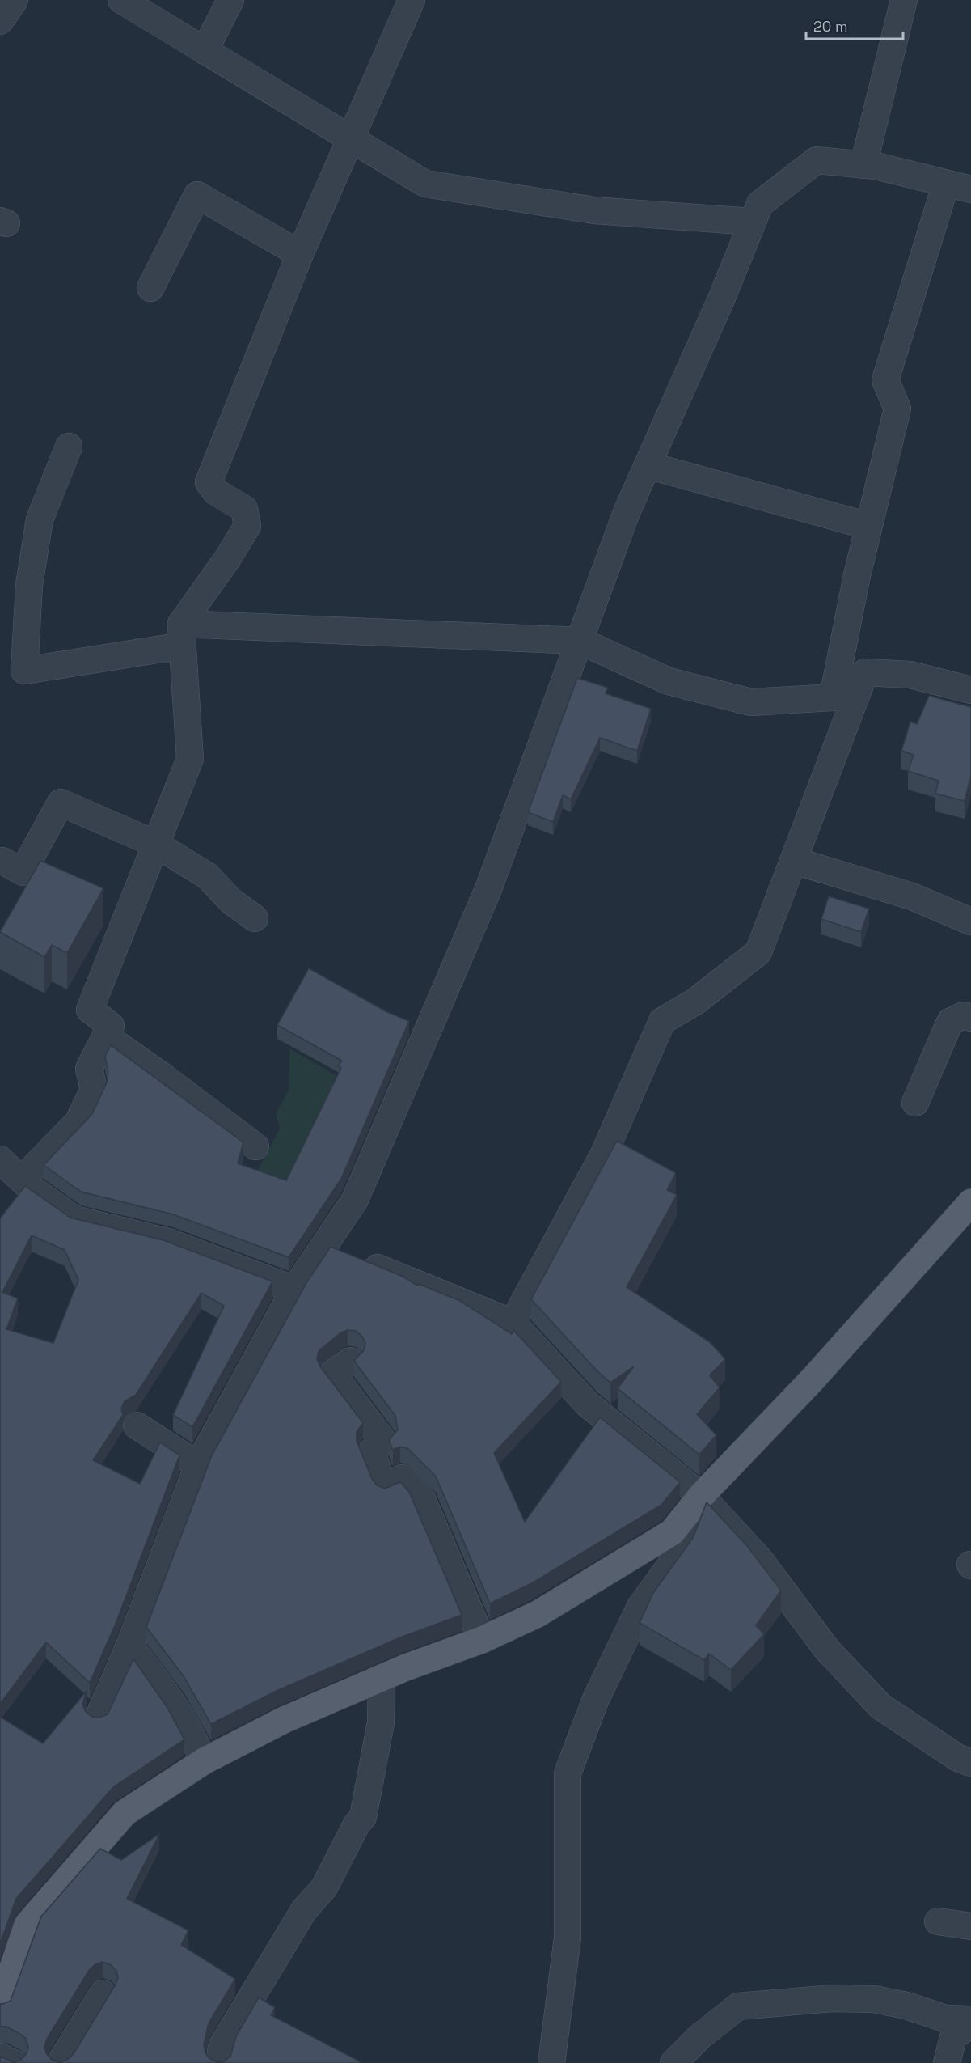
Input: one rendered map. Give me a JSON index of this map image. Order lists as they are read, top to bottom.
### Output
{
  "scale_bar": "20 m"
}
